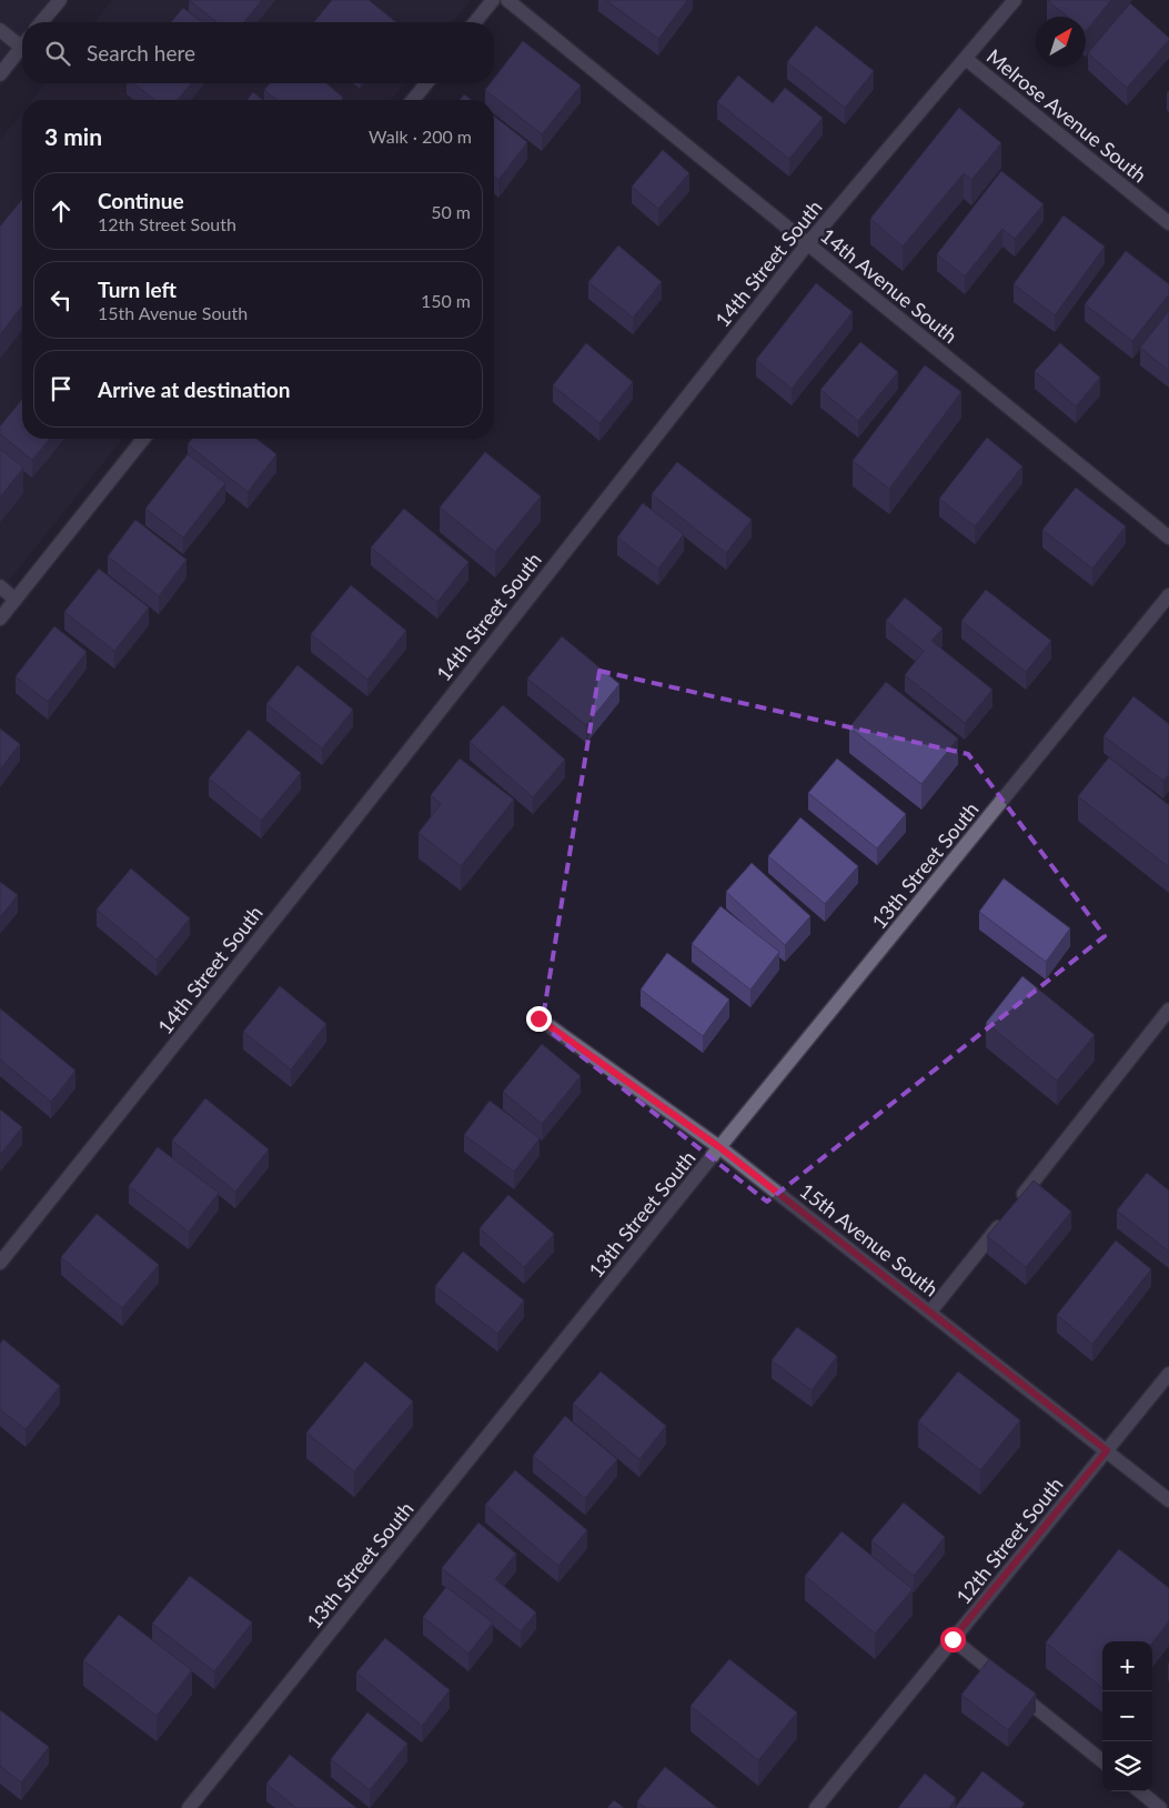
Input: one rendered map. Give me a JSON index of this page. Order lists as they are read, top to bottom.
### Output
{
  "streets": {
    "street": [
      "Melrose Avenue South",
      "14th Street South",
      "14th Avenue South",
      "13th Street South",
      "15th Avenue South",
      "12th Street South"
    ]
  },
  "crossings": [
    ["Melrose Avenue South", "14th Street South"],
    ["14th Street South", "14th Avenue South"],
    ["13th Street South", "15th Avenue South"],
    ["15th Avenue South", "12th Street South"]
  ],
  "north": "top right",
  "page": {
    "search": "Search here",
    "heading": ["3 min", "Walk · 200 m"],
    "list": [
      ["Continue", "12th Street South", "50 m"],
      ["Turn left", "15th Avenue South", "150 m"],
      "Arrive at destination"
    ],
    "map_buttons": ["+", "−"]
  }
}
